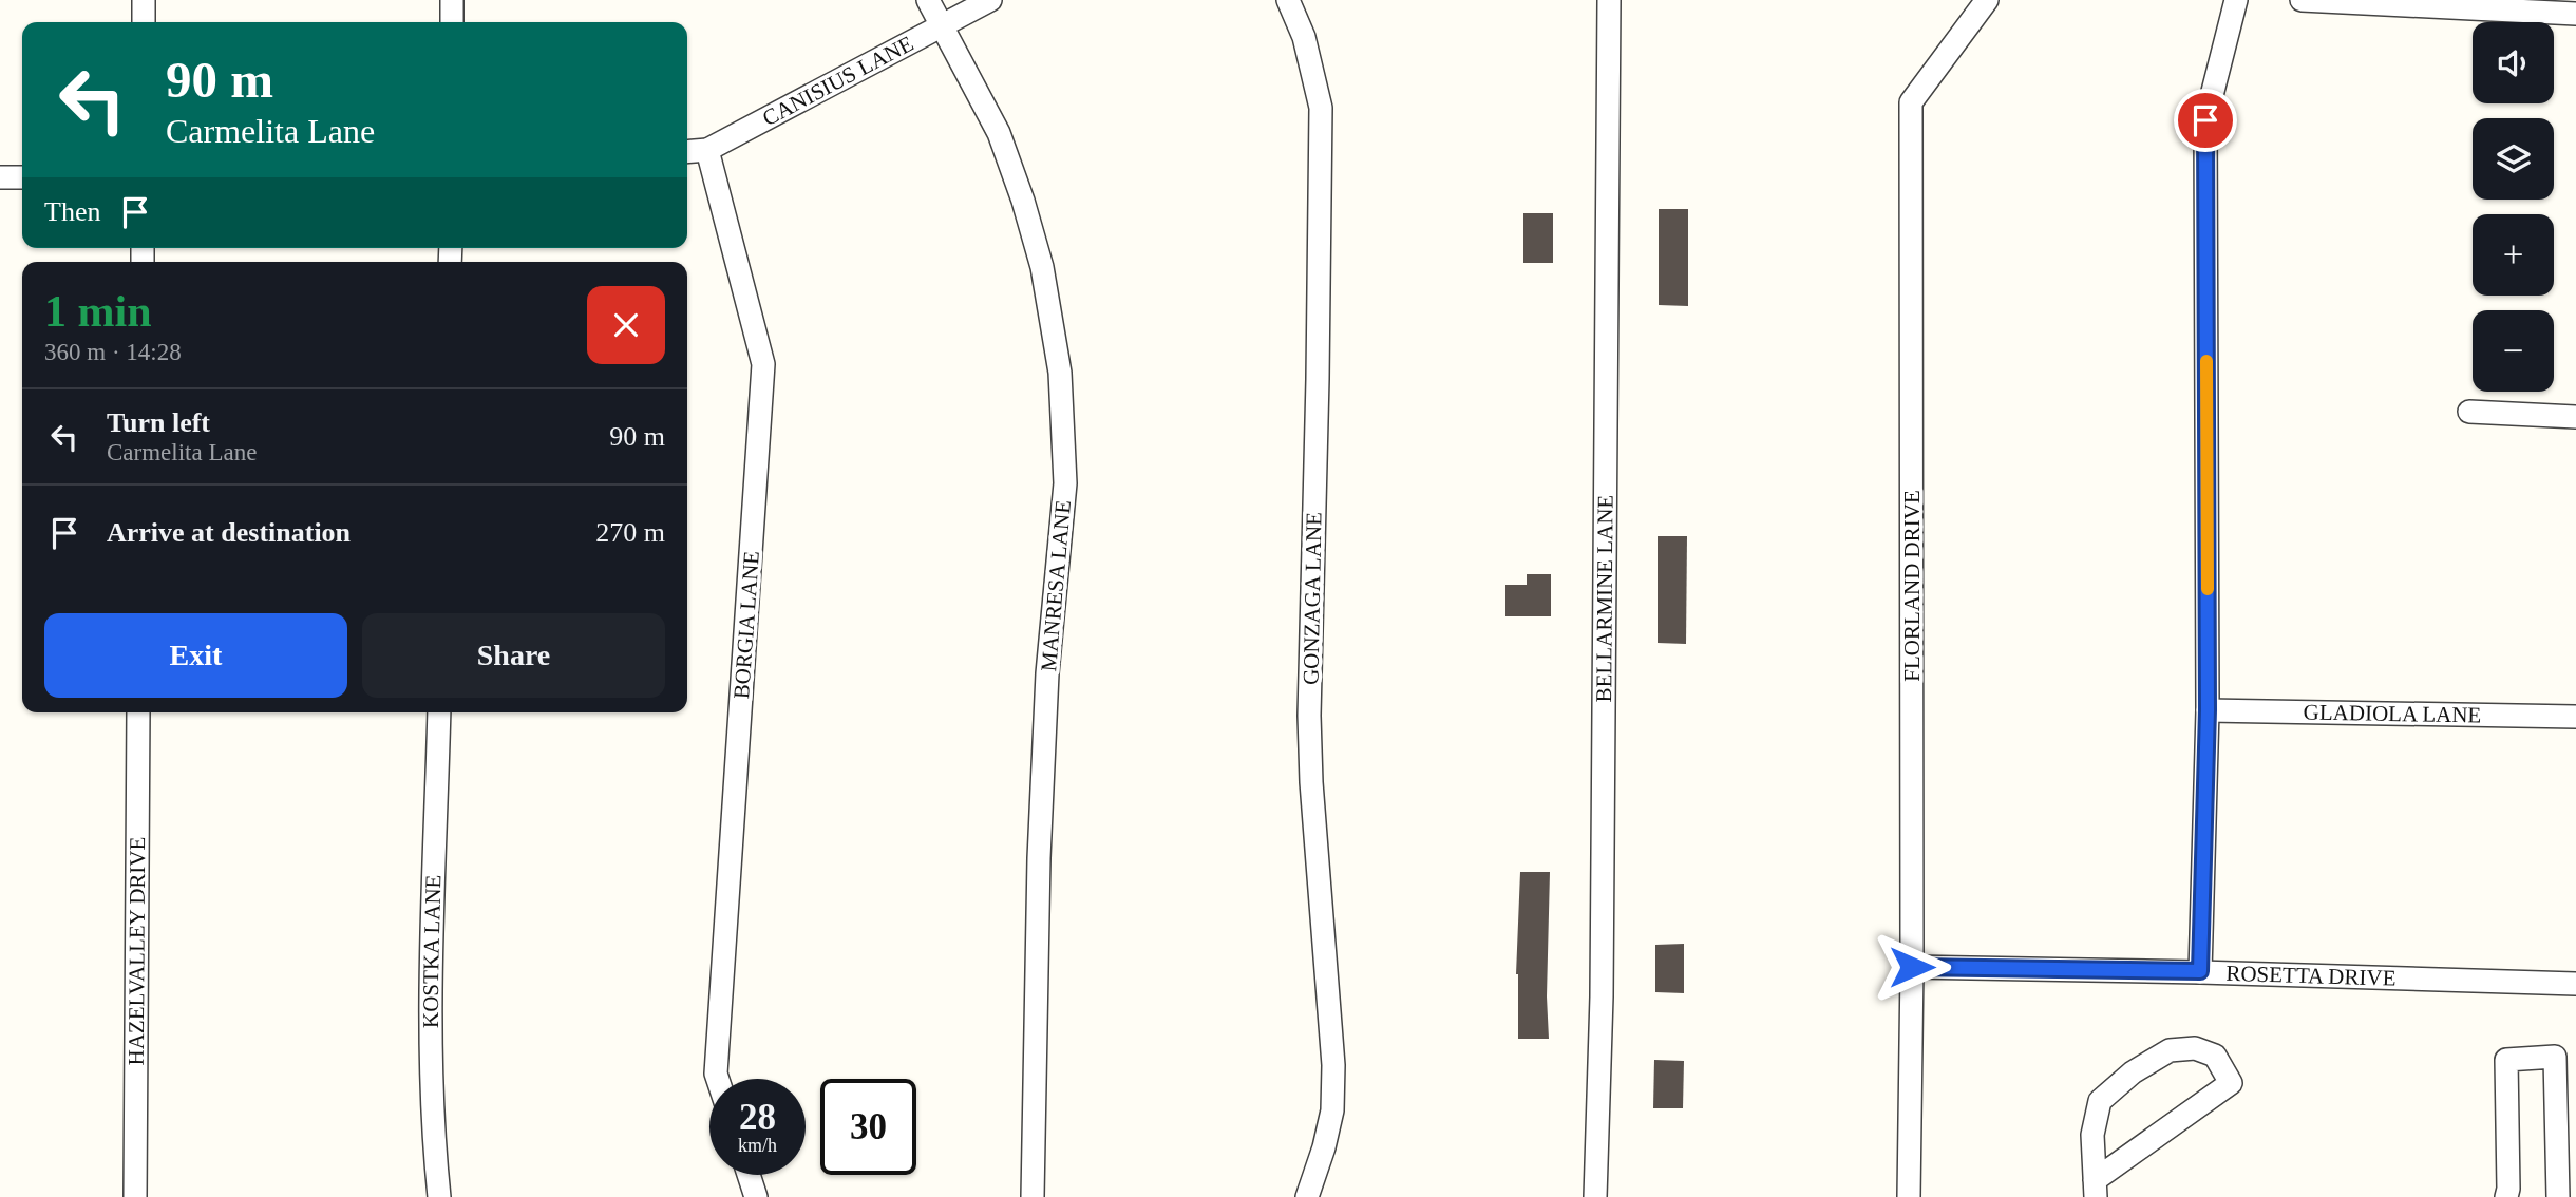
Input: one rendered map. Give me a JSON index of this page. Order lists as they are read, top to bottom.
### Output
{
  "streets": {
    "street": [
      "CANISIUS LANE",
      "MANRESA LANE",
      "FLORLAND DRIVE",
      "GONZAGA LANE",
      "BELLARMINE LANE",
      "BORGIA LANE",
      "GLADIOLA LANE",
      "HAZELVALLEY DRIVE",
      "KOSTKA LANE",
      "ROSETTA DRIVE"
    ]
  },
  "crossings": [
    ["CANISIUS LANE", "MANRESA LANE"],
    ["CANISIUS LANE", "BORGIA LANE"],
    ["FLORLAND DRIVE", "ROSETTA DRIVE"]
  ],
  "page": {
    "map_buttons": ["+", "−"],
    "turn": ["90 m", "Carmelita Lane"],
    "then": "Then",
    "heading": ["1 min", "360 m · 14:28"],
    "list": [
      {
        "name": "Turn left",
        "note": "Carmelita Lane",
        "value": "90 m"
      },
      {
        "name": "Arrive at destination",
        "value": "270 m"
      }
    ],
    "buttons": ["Exit", "Share"],
    "speed": "28 km/h",
    "limit": "30"
  }
}
